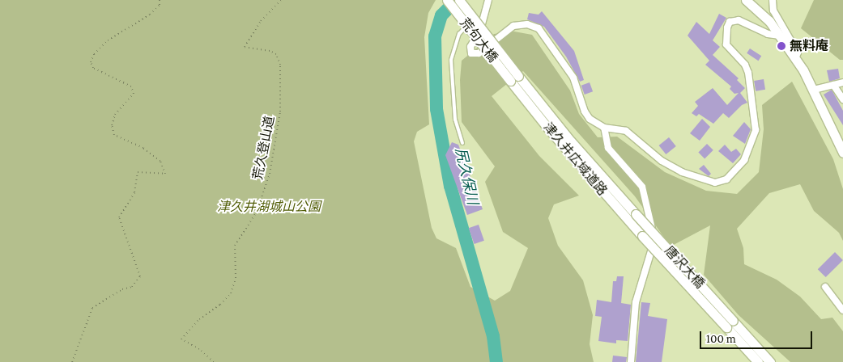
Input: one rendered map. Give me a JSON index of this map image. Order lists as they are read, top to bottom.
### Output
{
  "streets": {
    "main road": ["荒句大橋", "津久井広域道路", "唐沢大橋"],
    "path": ["荒久登山道"]
  },
  "crossings": [
    ["荒句大橋", "津久井広域道路"],
    ["津久井広域道路", "唐沢大橋"]
  ],
  "water": ["尻久保川"],
  "parks": ["津久井湖城山公園"],
  "places": ["無料庵"],
  "scale_bar": "100 m"
}
